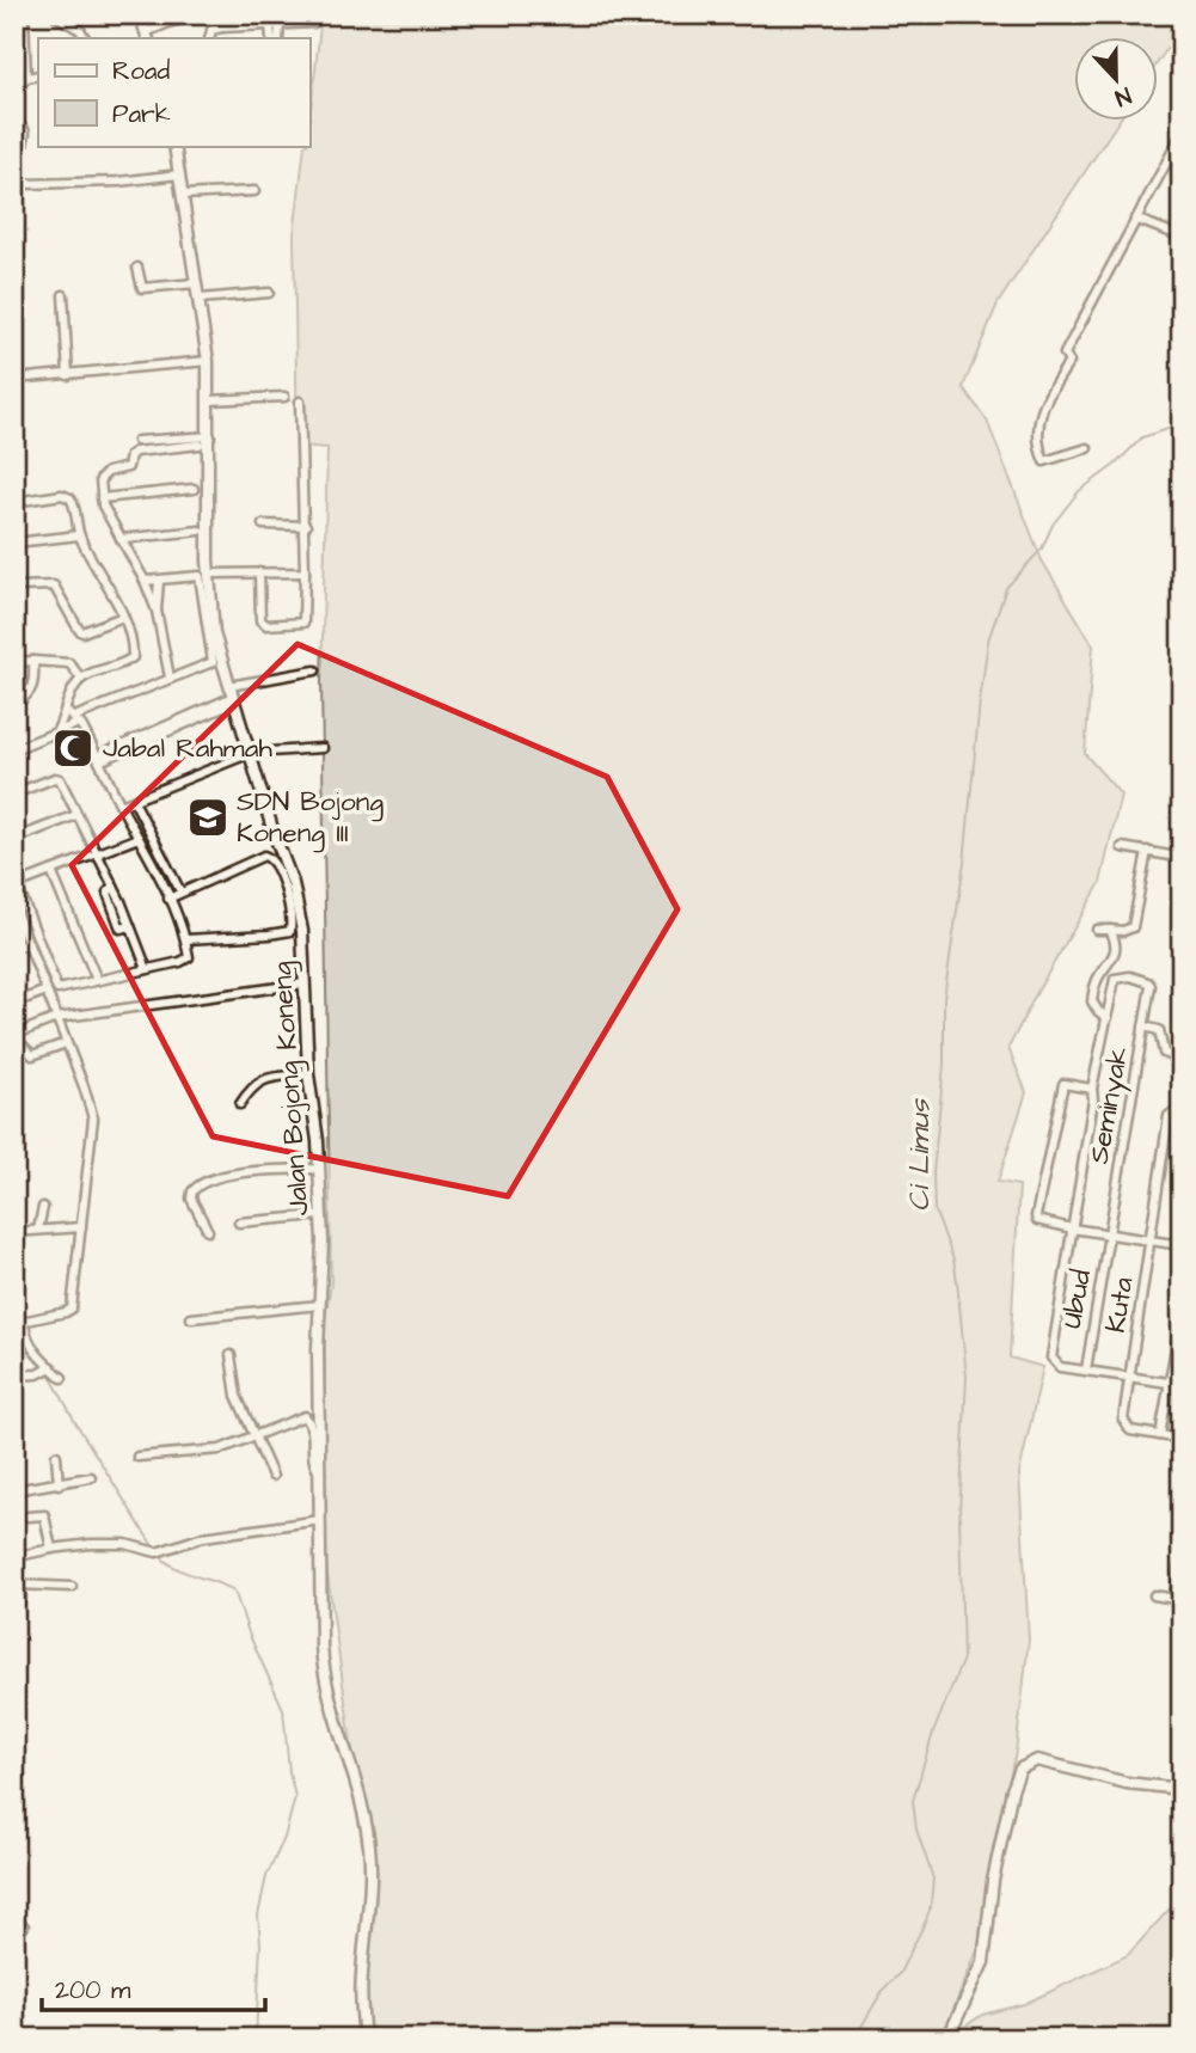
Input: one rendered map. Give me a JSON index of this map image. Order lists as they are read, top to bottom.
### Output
{
  "streets": {
    "street": [
      "Jalan Bojong Koneng",
      "Seminyak",
      "Ubud",
      "Kuta"
    ]
  },
  "crossings": [
    ["Seminyak", "Ubud"]
  ],
  "water": ["Ci Limus"],
  "places": {
    "mosque": ["Jabal Rahmah"],
    "school or university": ["SDN Bojong Koneng III"]
  },
  "legend": ["Road", "Park"],
  "scale_bar": "200 m",
  "north": "bottom"
}
